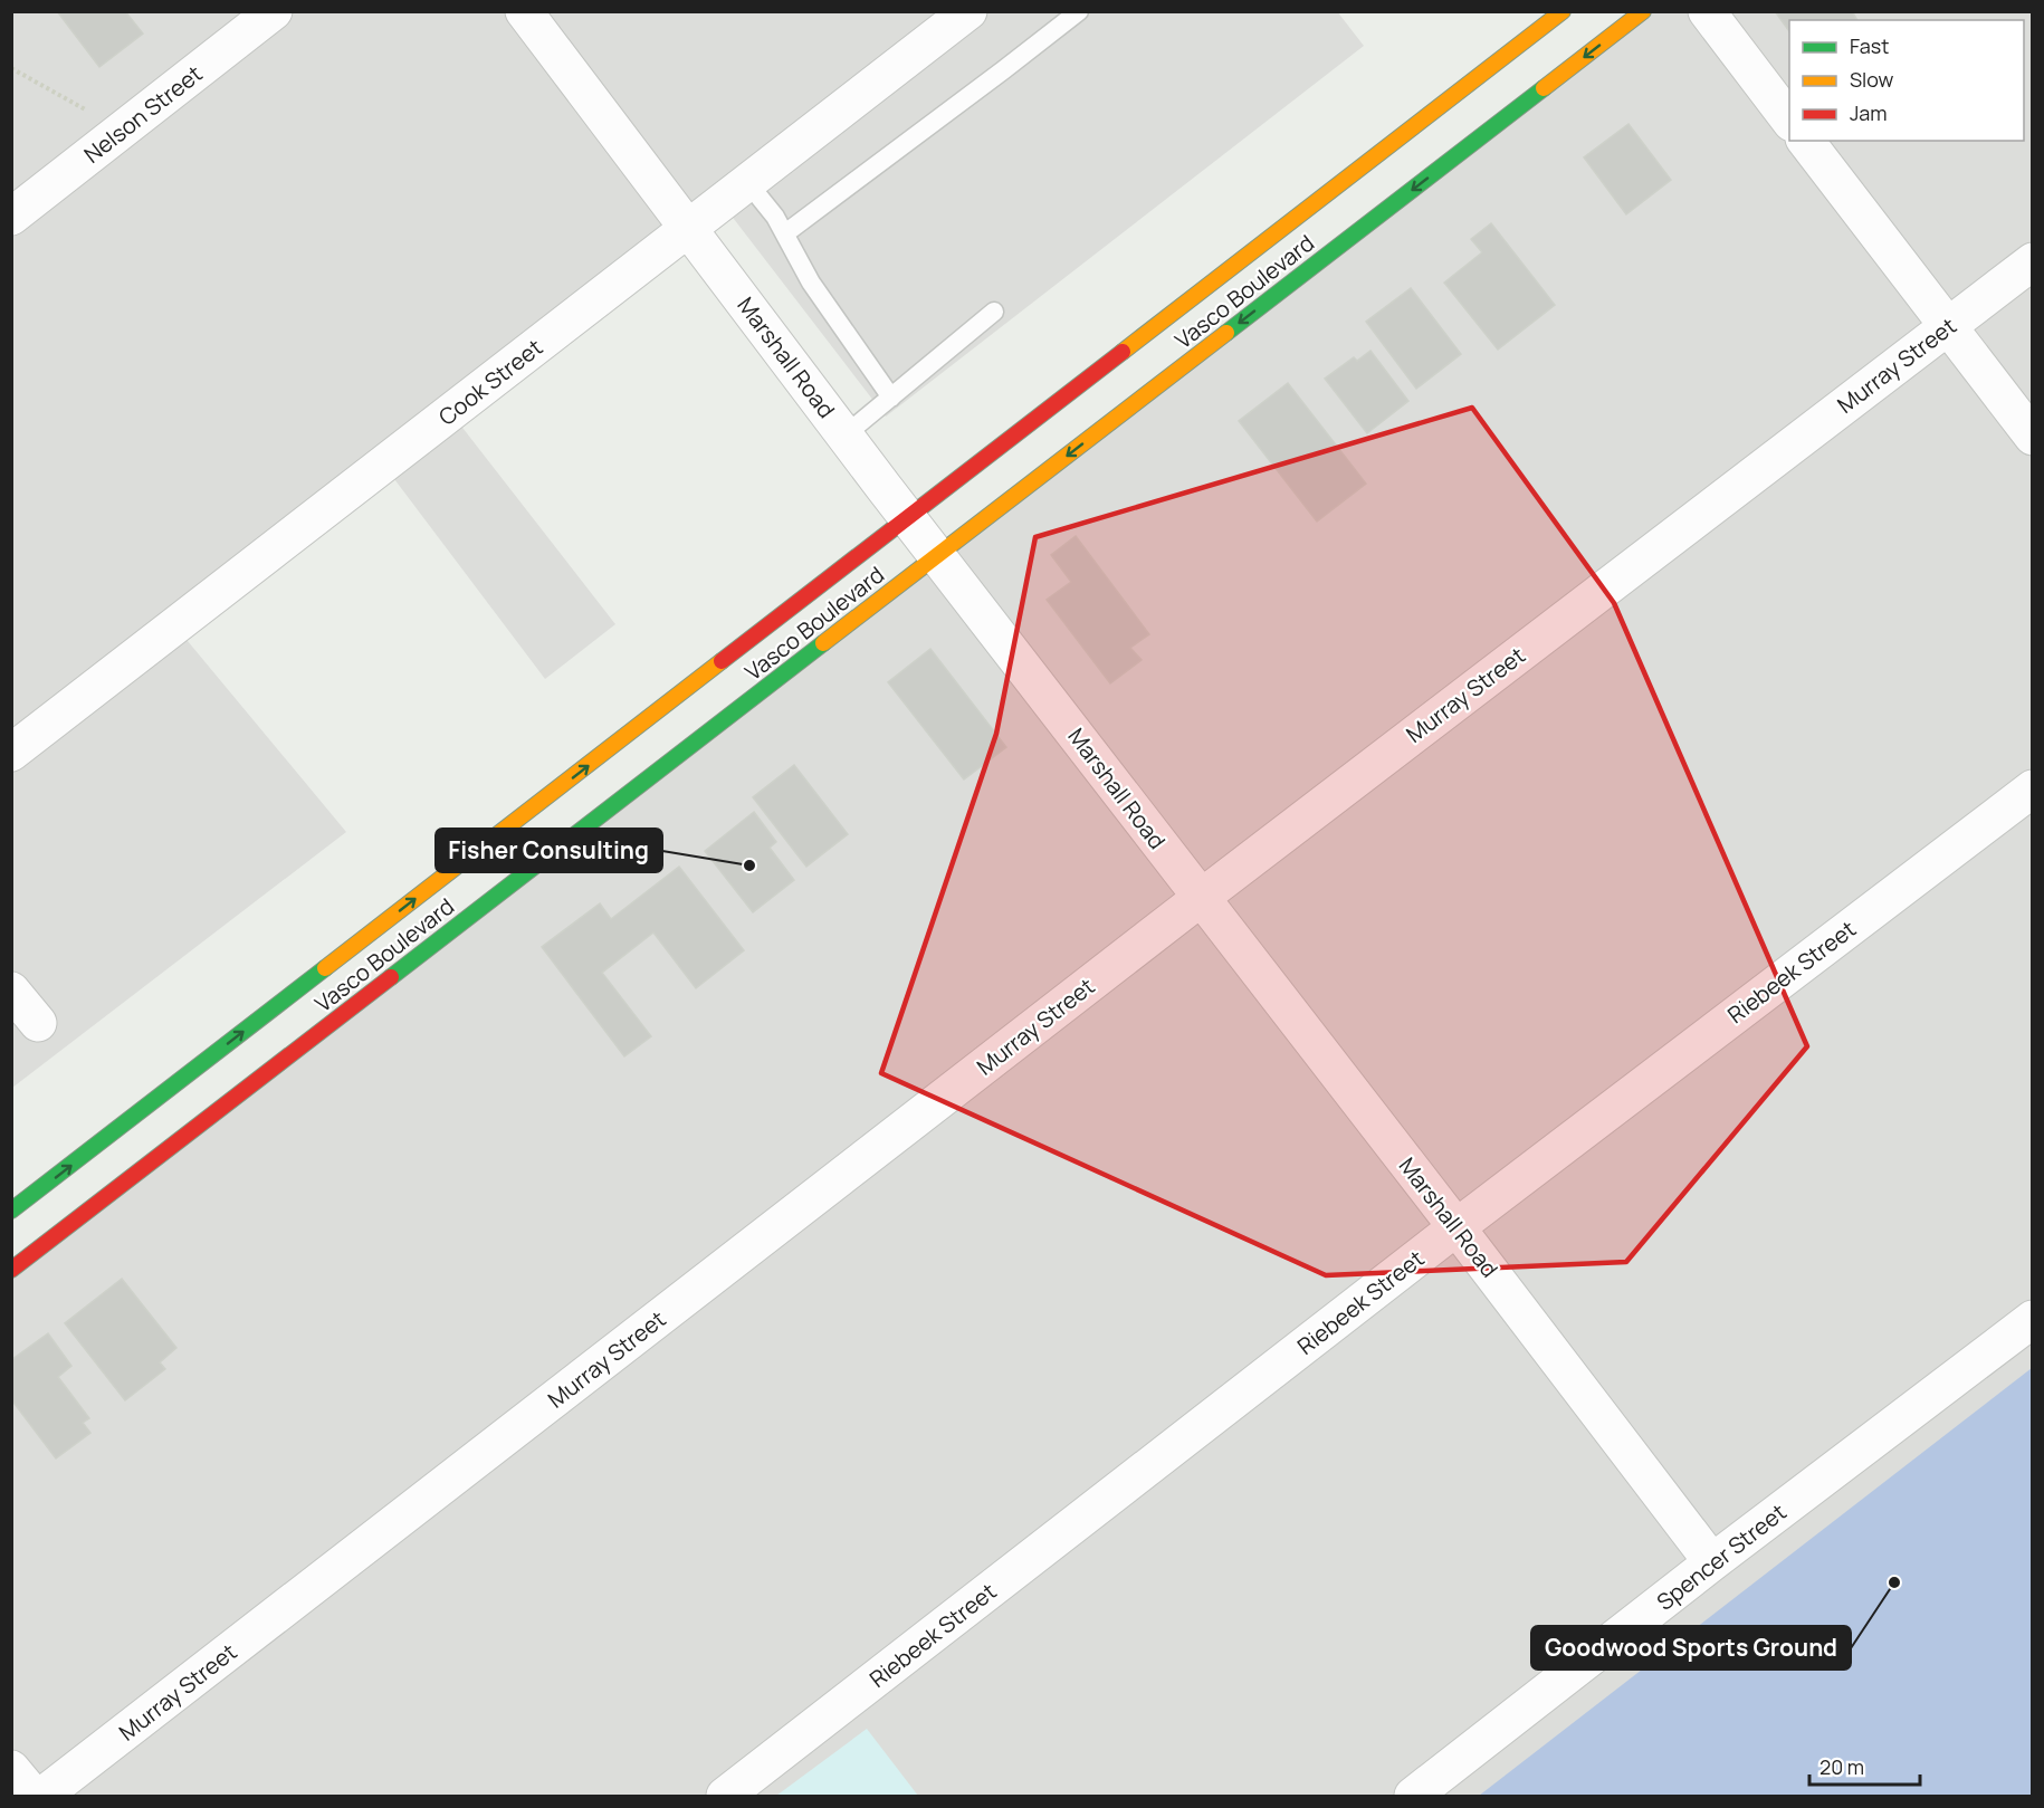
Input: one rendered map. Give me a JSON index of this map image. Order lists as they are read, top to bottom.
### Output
{
  "streets": {
    "main road": ["Vasco Boulevard"],
    "street": [
      "Nelson Street",
      "Marshall Road",
      "Murray Street",
      "Cook Street",
      "Riebeek Street",
      "Spencer Street"
    ]
  },
  "crossings": [
    ["Vasco Boulevard", "Marshall Road"],
    ["Marshall Road", "Murray Street"],
    ["Marshall Road", "Cook Street"],
    ["Marshall Road", "Riebeek Street"],
    ["Marshall Road", "Spencer Street"]
  ],
  "places": ["Fisher Consulting", "Goodwood Sports Ground"],
  "legend": ["Fast", "Slow", "Jam"],
  "scale_bar": "20 m"
}
